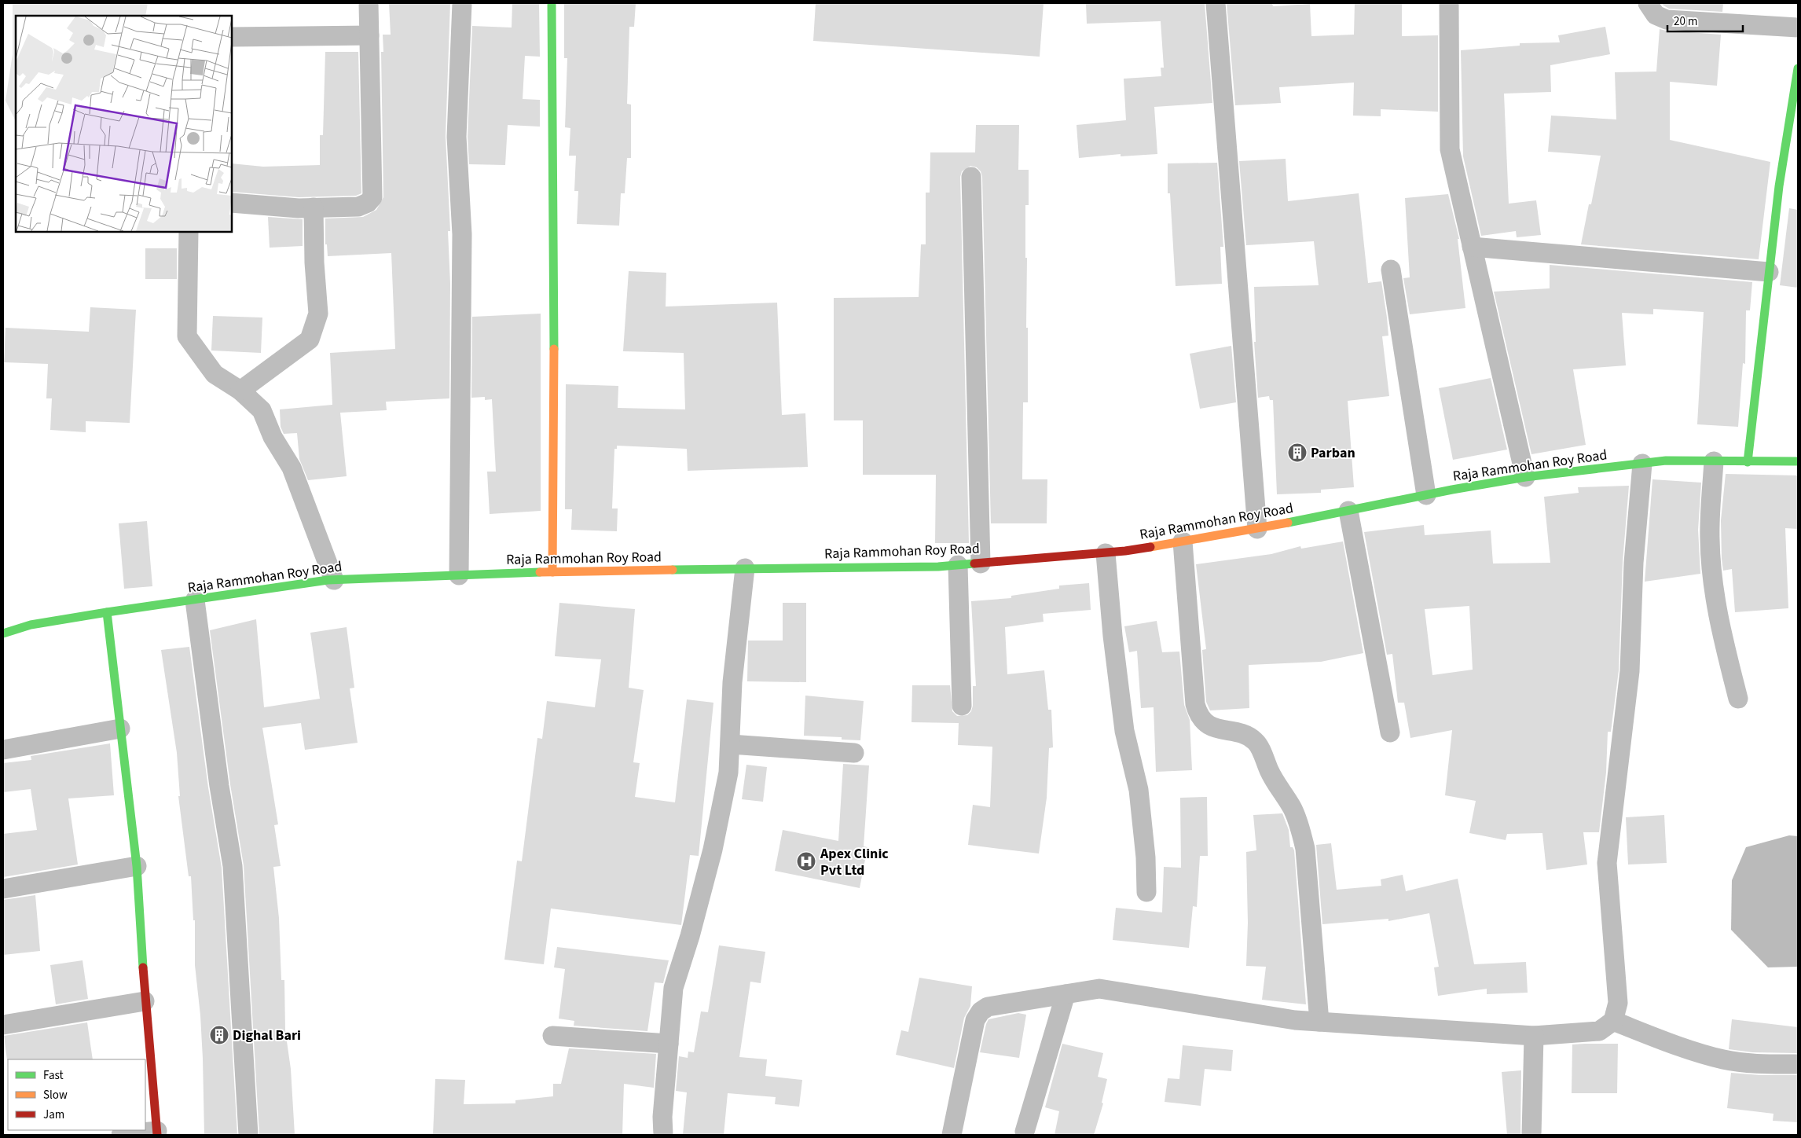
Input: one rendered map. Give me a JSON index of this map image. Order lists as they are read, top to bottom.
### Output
{
  "streets": {
    "main road": ["Raja Rammohan Roy Road"]
  },
  "places": {
    "building": ["Parban", "Dighal Bari"],
    "hospital": ["Apex Clinic Pvt Ltd"]
  },
  "legend": ["Fast", "Slow", "Jam"],
  "scale_bar": "20 m"
}
